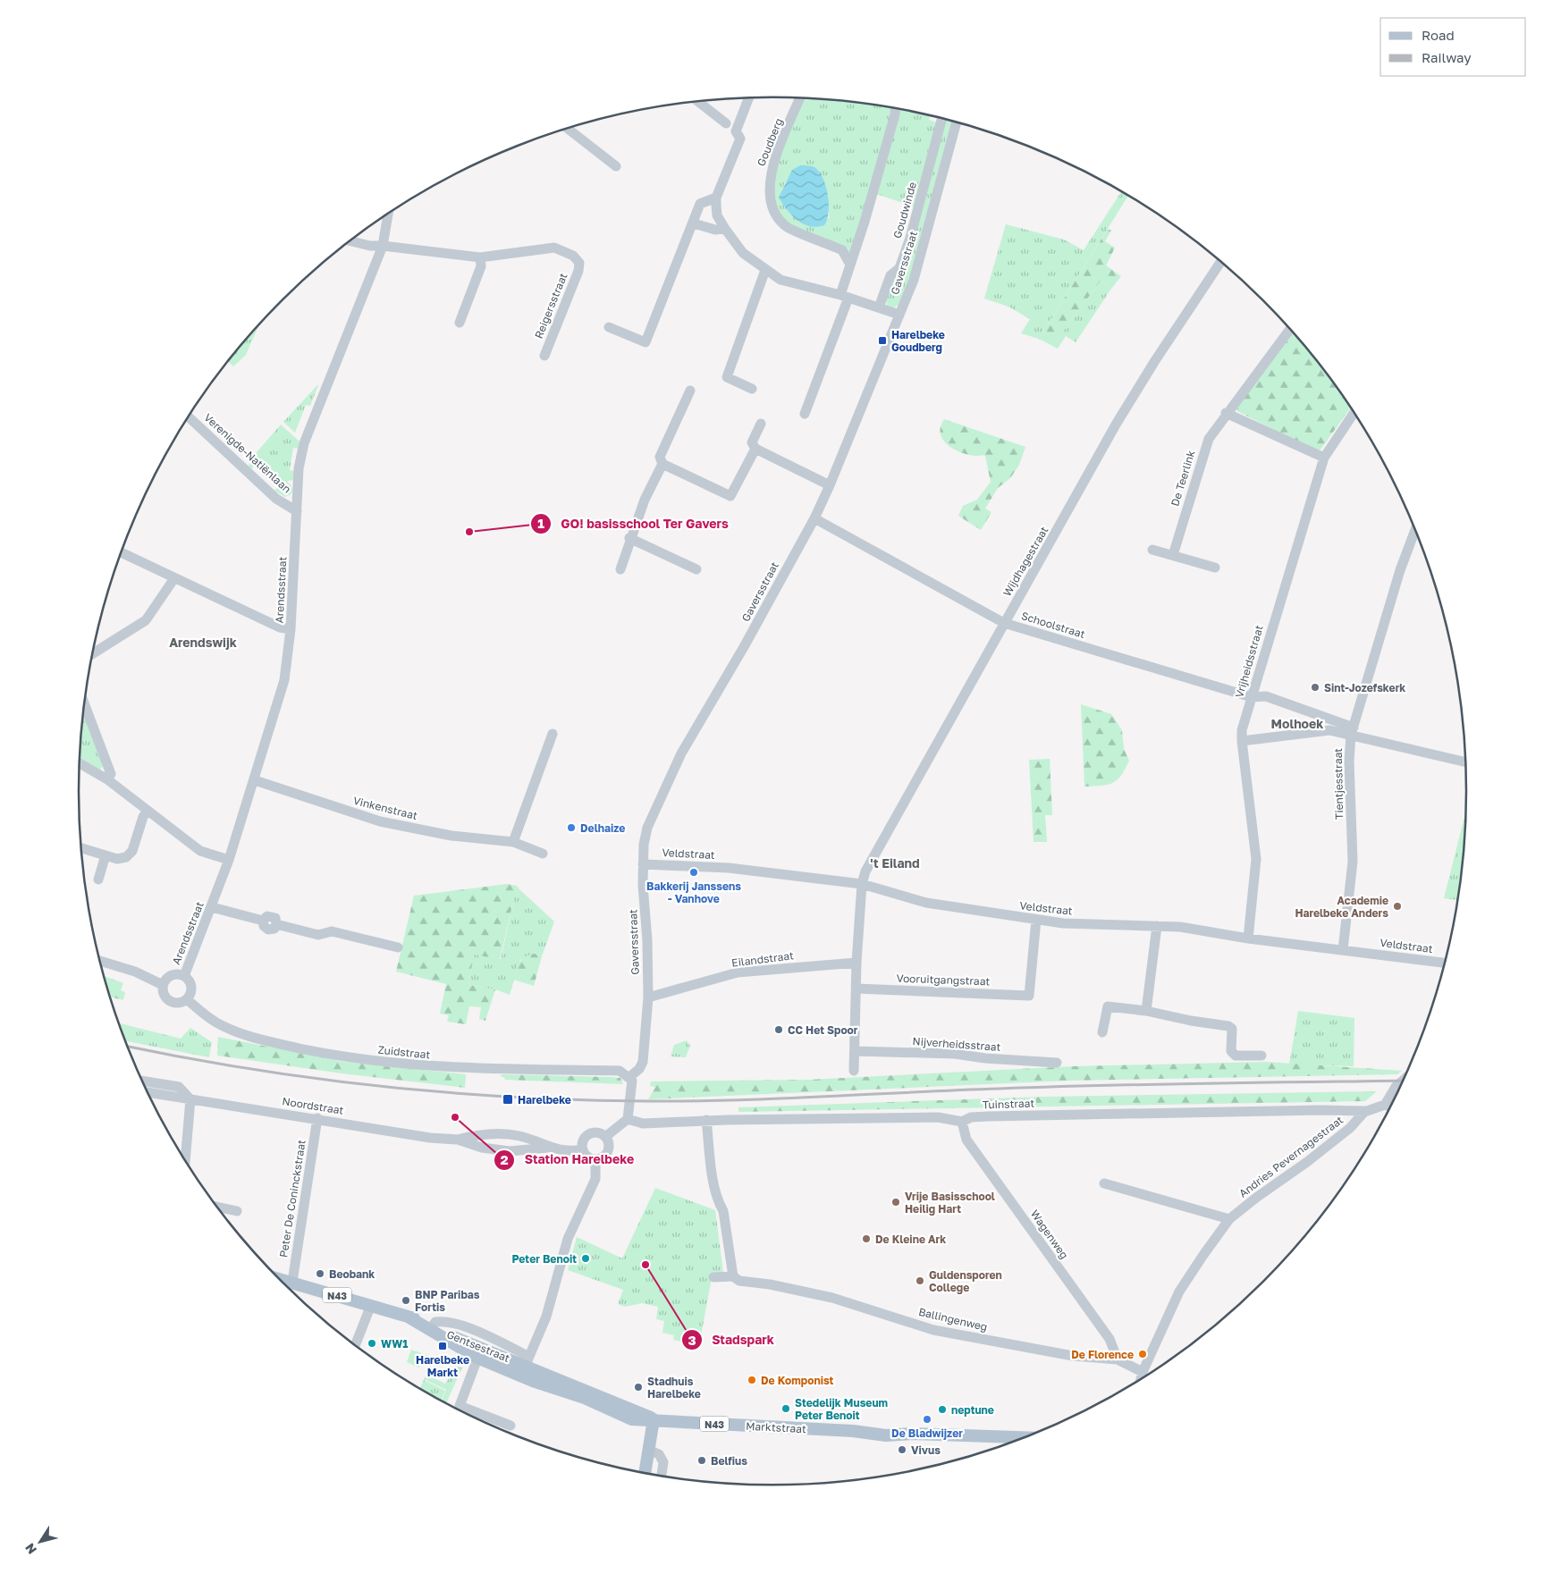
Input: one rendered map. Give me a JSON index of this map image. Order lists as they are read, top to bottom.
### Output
{
  "streets": {
    "main road": ["N43", "Gentsestraat", "Marktstraat"],
    "street": [
      "Goudberg",
      "Goudwinde",
      "Gaversstraat",
      "Reigersstraat",
      "Verenigde-Natiënlaan",
      "De Teerlink",
      "Wijdhagestraat",
      "Arendsstraat",
      "Schoolstraat",
      "Vrijheidsstraat",
      "Tientjesstraat",
      "Vinkenstraat",
      "Veldstraat",
      "Eilandstraat",
      "Vooruitgangstraat",
      "Nijverheidsstraat",
      "Zuidstraat",
      "Tuinstraat",
      "Noordstraat",
      "Andries Pevernagestraat",
      "Peter De Coninckstraat",
      "Wagenweg",
      "Ballingenweg"
    ]
  },
  "crossings": [
    ["Gaversstraat", "Schoolstraat"],
    ["Gaversstraat", "Veldstraat"],
    ["Gaversstraat", "Eilandstraat"],
    ["Gaversstraat", "Zuidstraat"],
    ["Reigersstraat", "Arendsstraat"],
    ["Verenigde-Natiënlaan", "Arendsstraat"],
    ["Wijdhagestraat", "Schoolstraat"],
    ["Wijdhagestraat", "Veldstraat"],
    ["Arendsstraat", "Vinkenstraat"],
    ["Arendsstraat", "Zuidstraat"],
    ["Schoolstraat", "Vrijheidsstraat"],
    ["Schoolstraat", "Tientjesstraat"],
    ["Vrijheidsstraat", "Veldstraat"],
    ["Tientjesstraat", "Veldstraat"],
    ["Veldstraat", "Vooruitgangstraat"],
    ["Tuinstraat", "Andries Pevernagestraat"],
    ["Tuinstraat", "Wagenweg"],
    ["Noordstraat", "Peter De Coninckstraat"],
    ["Andries Pevernagestraat", "Ballingenweg"],
    ["Peter De Coninckstraat", "Gentsestraat"],
    ["Wagenweg", "Ballingenweg"],
    ["Gentsestraat", "Marktstraat"]
  ],
  "districts": ["Arendswijk", "Molhoek", "'t Eiland"],
  "places": {
    "transit": ["Harelbeke Goudberg", "Harelbeke", "Harelbeke Markt"],
    "other": [
      "GO! basisschool Ter Gavers",
      "Sint-Jozefskerk",
      "Delhaize",
      "Bakkerij Janssens - Vanhove",
      "Academie Harelbeke Anders",
      "CC Het Spoor",
      "Station Harelbeke",
      "Vrije Basisschool Heilig Hart",
      "De Kleine Ark",
      "Peter Benoit",
      "Stadspark",
      "Beobank",
      "Guldensporen College",
      "BNP Paribas Fortis",
      "WW1",
      "De Florence",
      "De Komponist",
      "Stadhuis Harelbeke",
      "Stedelijk Museum Peter Benoit",
      "neptune",
      "De Bladwijzer",
      "Vivus",
      "Belfius"
    ]
  },
  "legend": ["Road", "Railway"],
  "north": "bottom left"
}
